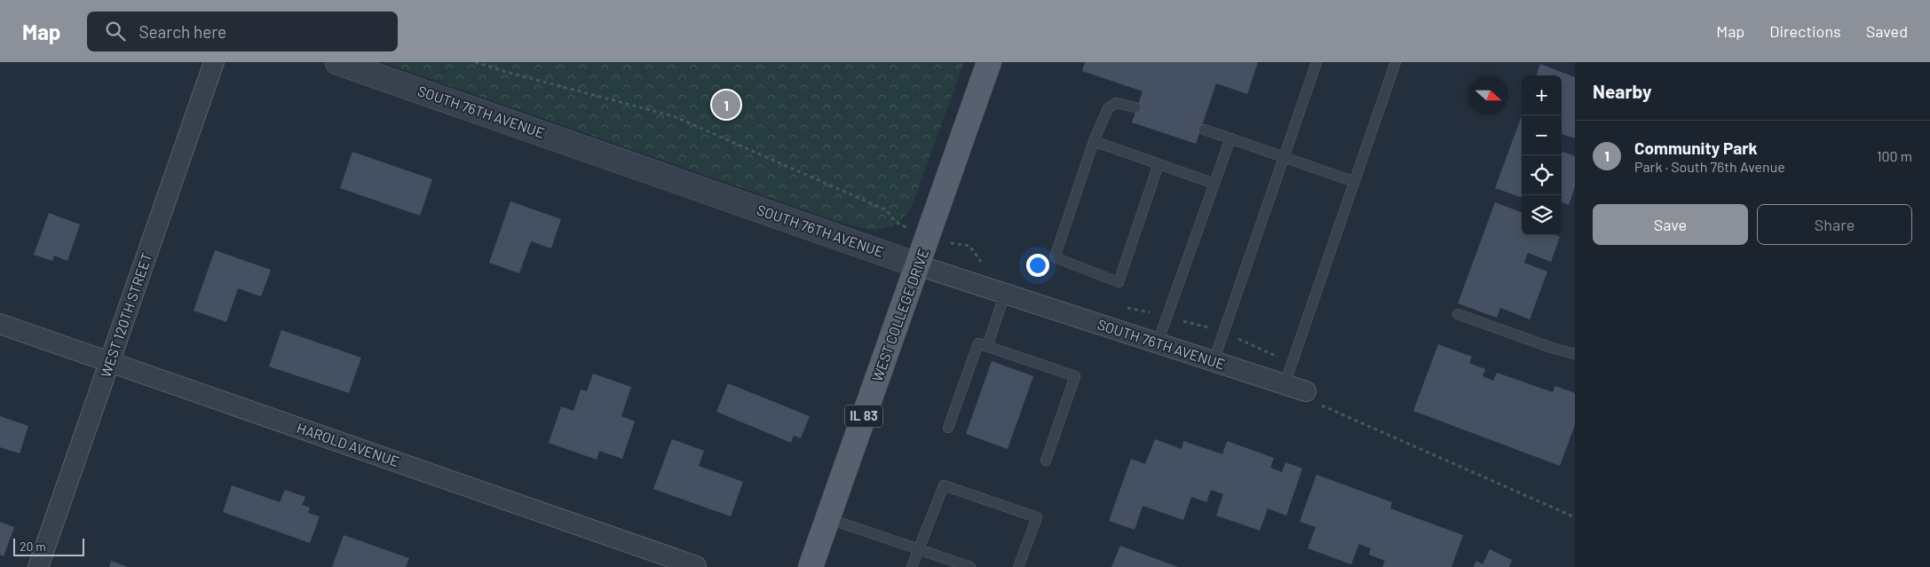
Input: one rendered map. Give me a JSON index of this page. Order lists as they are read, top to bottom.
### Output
{
  "streets": {
    "main road": ["WEST COLLEGE DRIVE", "IL 83"],
    "street": ["SOUTH 76TH AVENUE", "WEST 120TH STREET", "HAROLD AVENUE"]
  },
  "crossings": [
    ["SOUTH 76TH AVENUE", "WEST COLLEGE DRIVE"],
    ["WEST 120TH STREET", "HAROLD AVENUE"]
  ],
  "scale_bar": "20 m",
  "north": "right",
  "page": {
    "header": "Map",
    "search": "Search here",
    "nav": ["Map", "Directions", "Saved"],
    "heading": "Nearby",
    "map_buttons": ["+", "−"],
    "pins": "1",
    "list": [
      {
        "mark": "1",
        "name": "Community Park",
        "note": "Park · South 76th Avenue",
        "value": "100 m"
      }
    ],
    "buttons": ["Save", "Share"],
    "scale": "20 m"
  }
}
